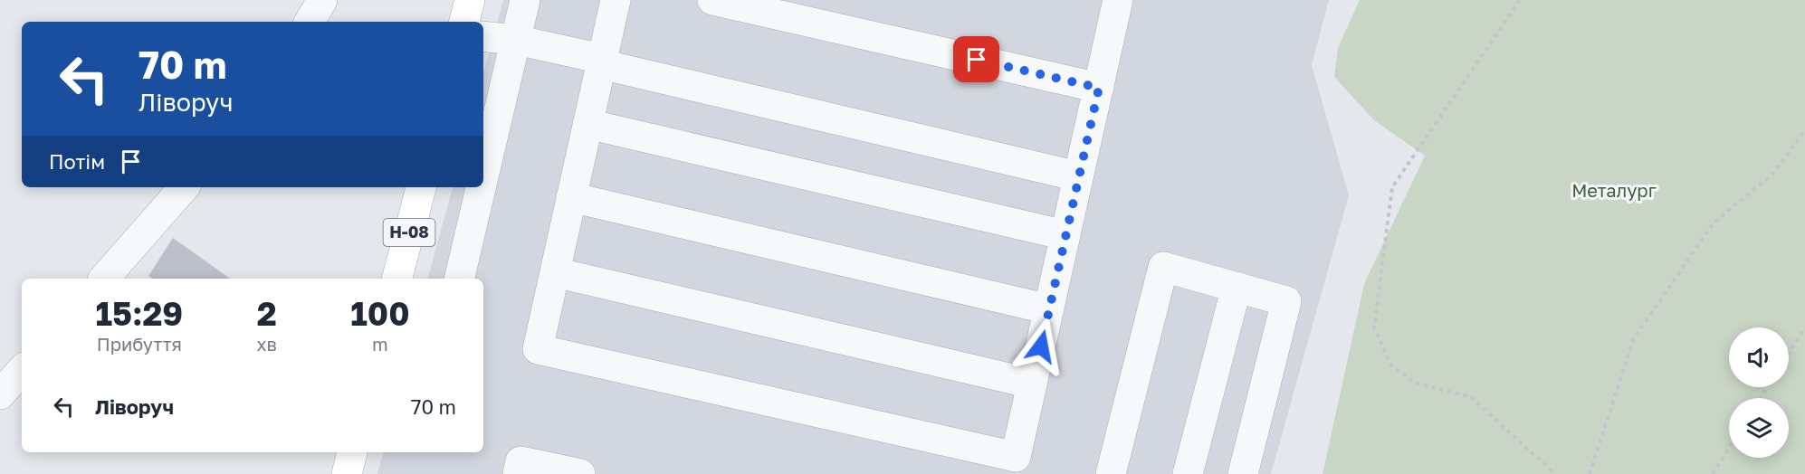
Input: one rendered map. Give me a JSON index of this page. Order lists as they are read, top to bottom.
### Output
{
  "streets": {
    "main road": ["Н-08"]
  },
  "parks": ["Металург"],
  "page": {
    "turn": ["70 m", "Ліворуч"],
    "then": "Потім",
    "eta": [
      "15:29",
      "Прибуття",
      "2",
      "хв",
      "100",
      "m"
    ],
    "list": [
      {
        "name": "Ліворуч",
        "value": "70 m"
      }
    ]
  }
}
